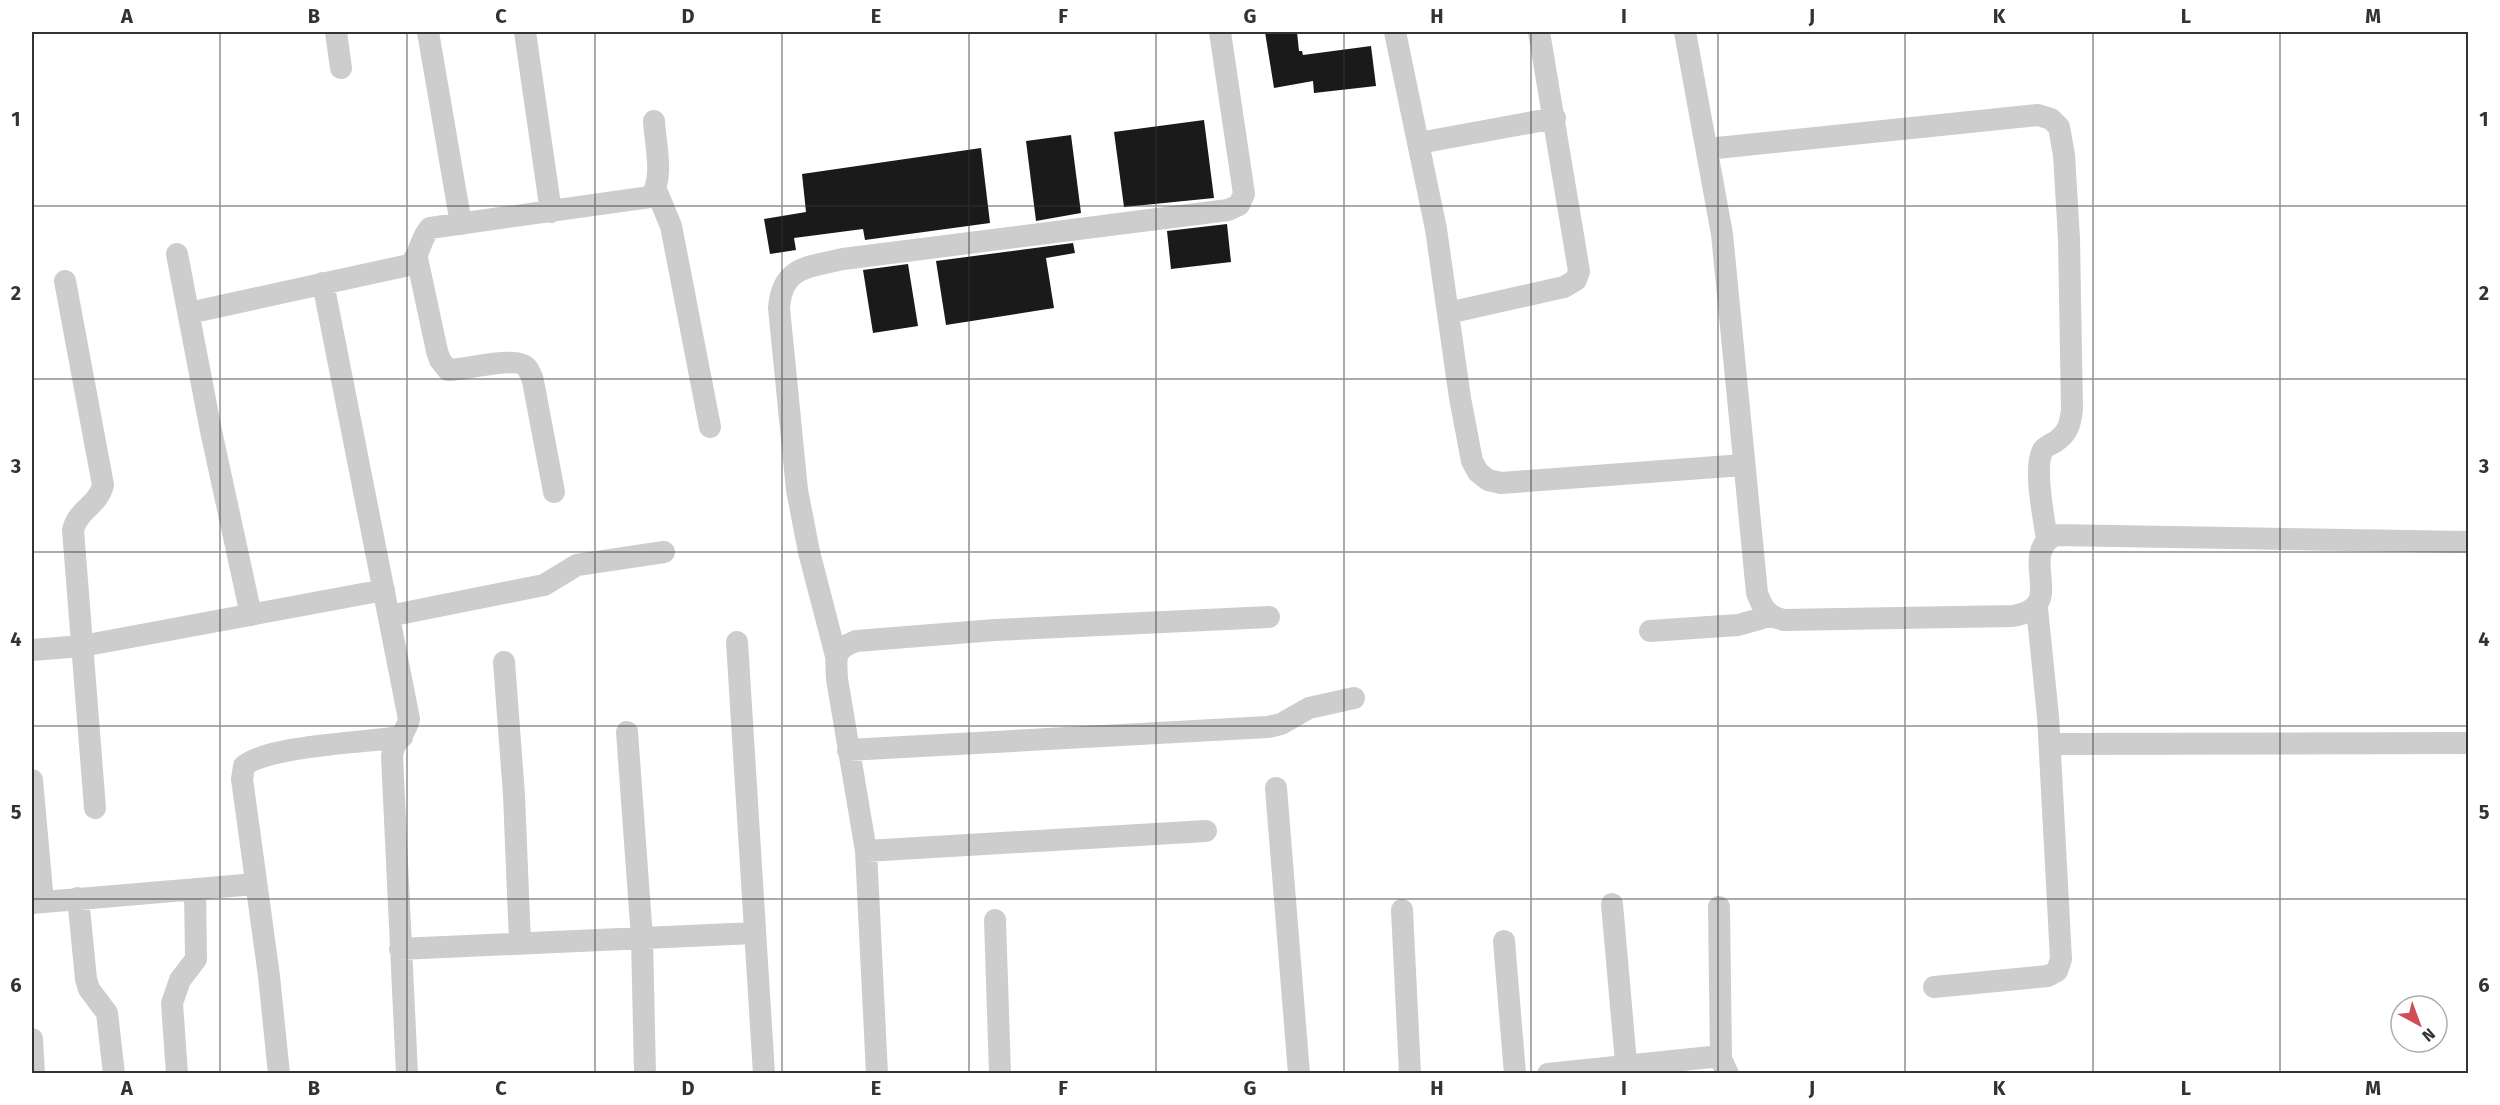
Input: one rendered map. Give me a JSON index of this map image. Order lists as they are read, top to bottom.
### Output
{
  "north": "bottom right",
  "grid": {
    "columns": [
      "A",
      "B",
      "C",
      "D",
      "E",
      "F",
      "G",
      "H",
      "I",
      "J",
      "K",
      "L",
      "M"
    ],
    "rows": [
      "1",
      "2",
      "3",
      "4",
      "5",
      "6"
    ]
  }
}
